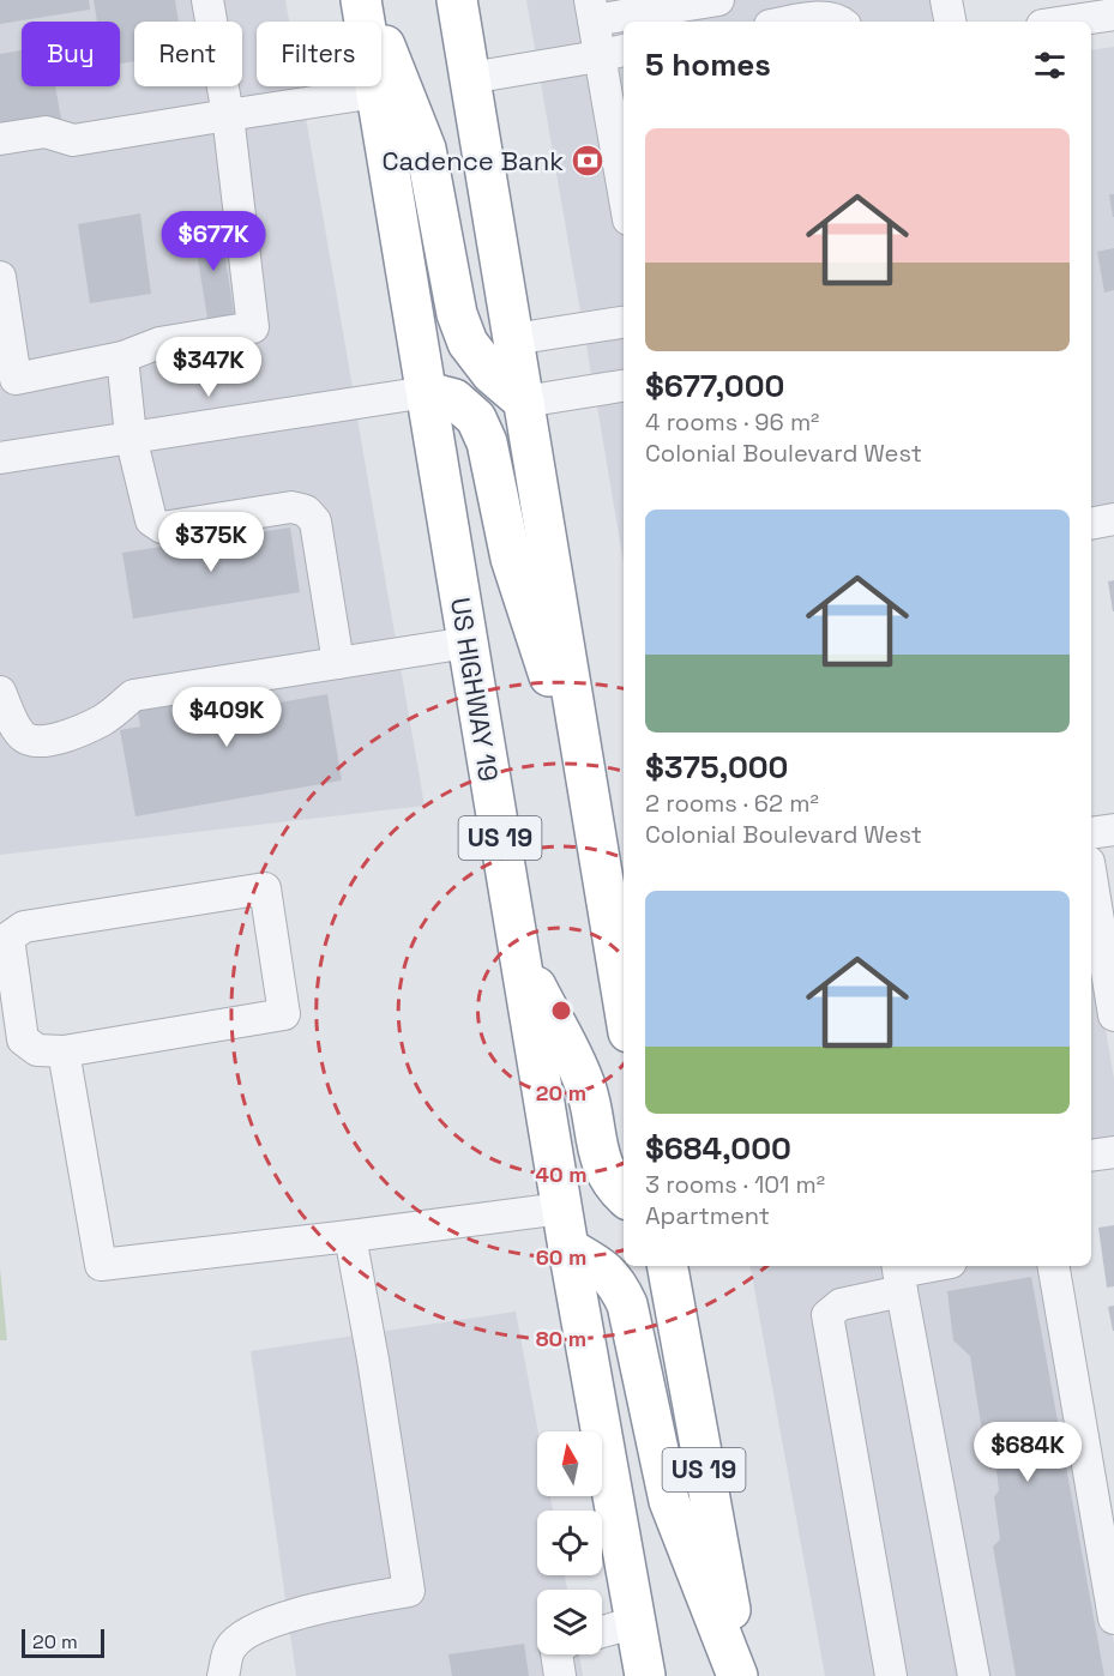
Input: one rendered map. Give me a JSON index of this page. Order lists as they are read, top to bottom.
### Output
{
  "streets": {
    "highway": ["US HIGHWAY 19", "US 19"]
  },
  "places": {
    "bank": ["Cadence Bank"]
  },
  "scale_bar": "20 m",
  "north": "top",
  "page": {
    "chip": ["Buy", "Rent", "Filters"],
    "heading": "5 homes",
    "list": [
      {
        "name": "$677,000",
        "note": "4 rooms · 96 m² · Colonial Boulevard West"
      },
      {
        "name": "$375,000",
        "note": "2 rooms · 62 m² · Colonial Boulevard West"
      },
      {
        "name": "$684,000",
        "note": "3 rooms · 101 m² · Apartment"
      }
    ],
    "price": [
      "$677K",
      "$347K",
      "$375K",
      "$409K",
      "$684K"
    ],
    "scale": "20 m"
  },
  "rings": [
    "20 m",
    "40 m",
    "60 m",
    "80 m"
  ]
}
